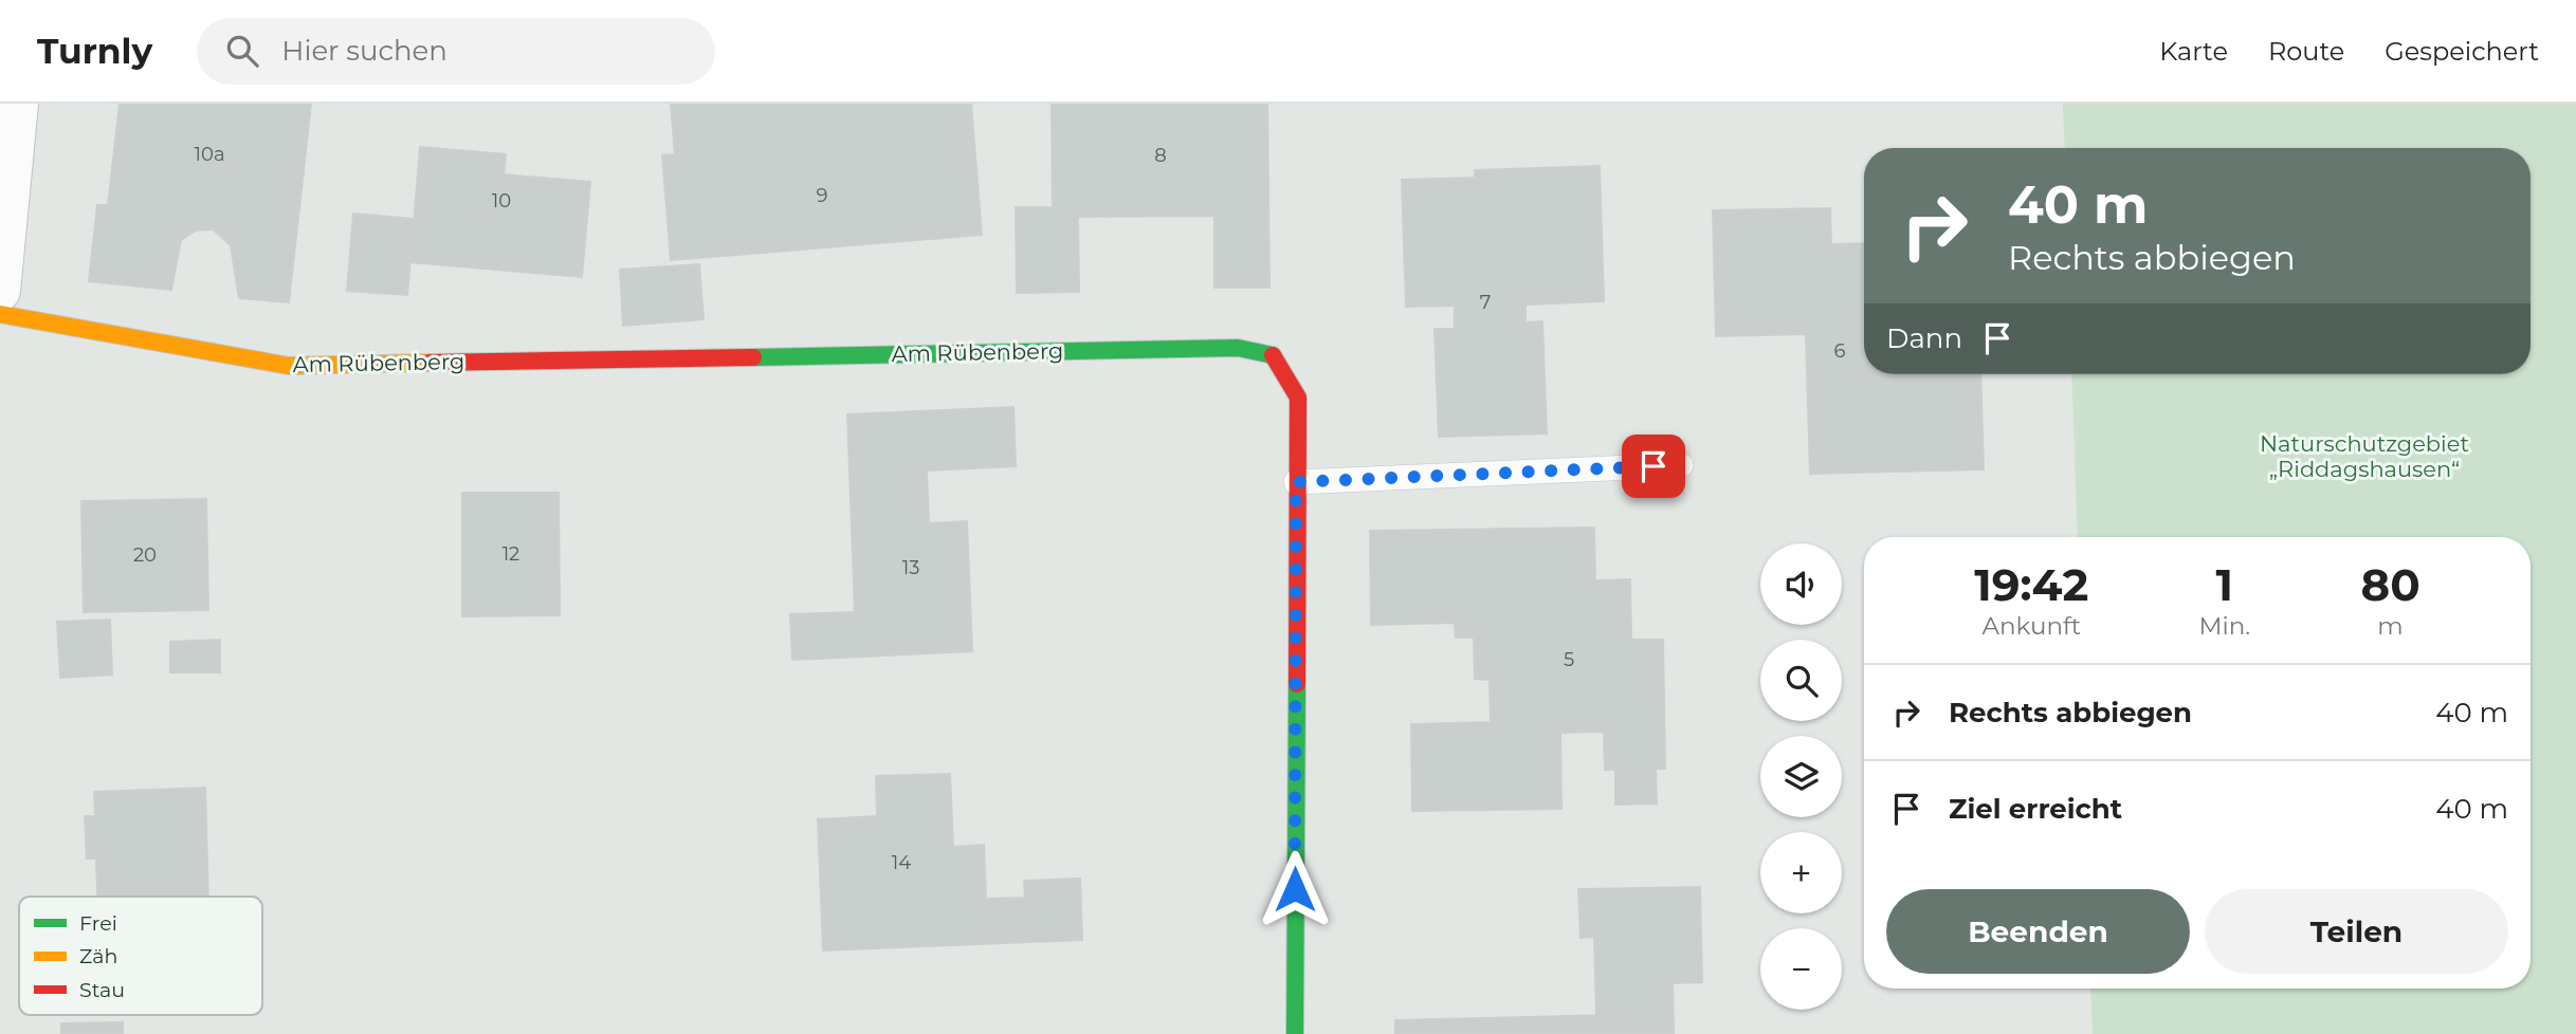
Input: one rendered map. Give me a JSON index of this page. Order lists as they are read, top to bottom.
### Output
{
  "streets": {
    "street": ["Am Rübenberg"]
  },
  "parks": ["Naturschutzgebiet „Riddagshausen“"],
  "house_numbers": [
    "10a",
    "8",
    "9",
    "10",
    "7",
    "6",
    "12",
    "20",
    "13",
    "5",
    "14"
  ],
  "legend": ["Frei", "Zäh", "Stau"],
  "page": {
    "header": "Turnly",
    "search": "Hier suchen",
    "nav": ["Karte", "Route", "Gespeichert"],
    "turn": ["40 m", "Rechts abbiegen"],
    "then": "Dann",
    "eta": [
      "19:42",
      "Ankunft",
      "1",
      "Min.",
      "80",
      "m"
    ],
    "map_buttons": ["+", "−"],
    "list": [
      {
        "name": "Rechts abbiegen",
        "value": "40 m"
      },
      {
        "name": "Ziel erreicht",
        "value": "40 m"
      }
    ],
    "buttons": ["Beenden", "Teilen"]
  }
}
